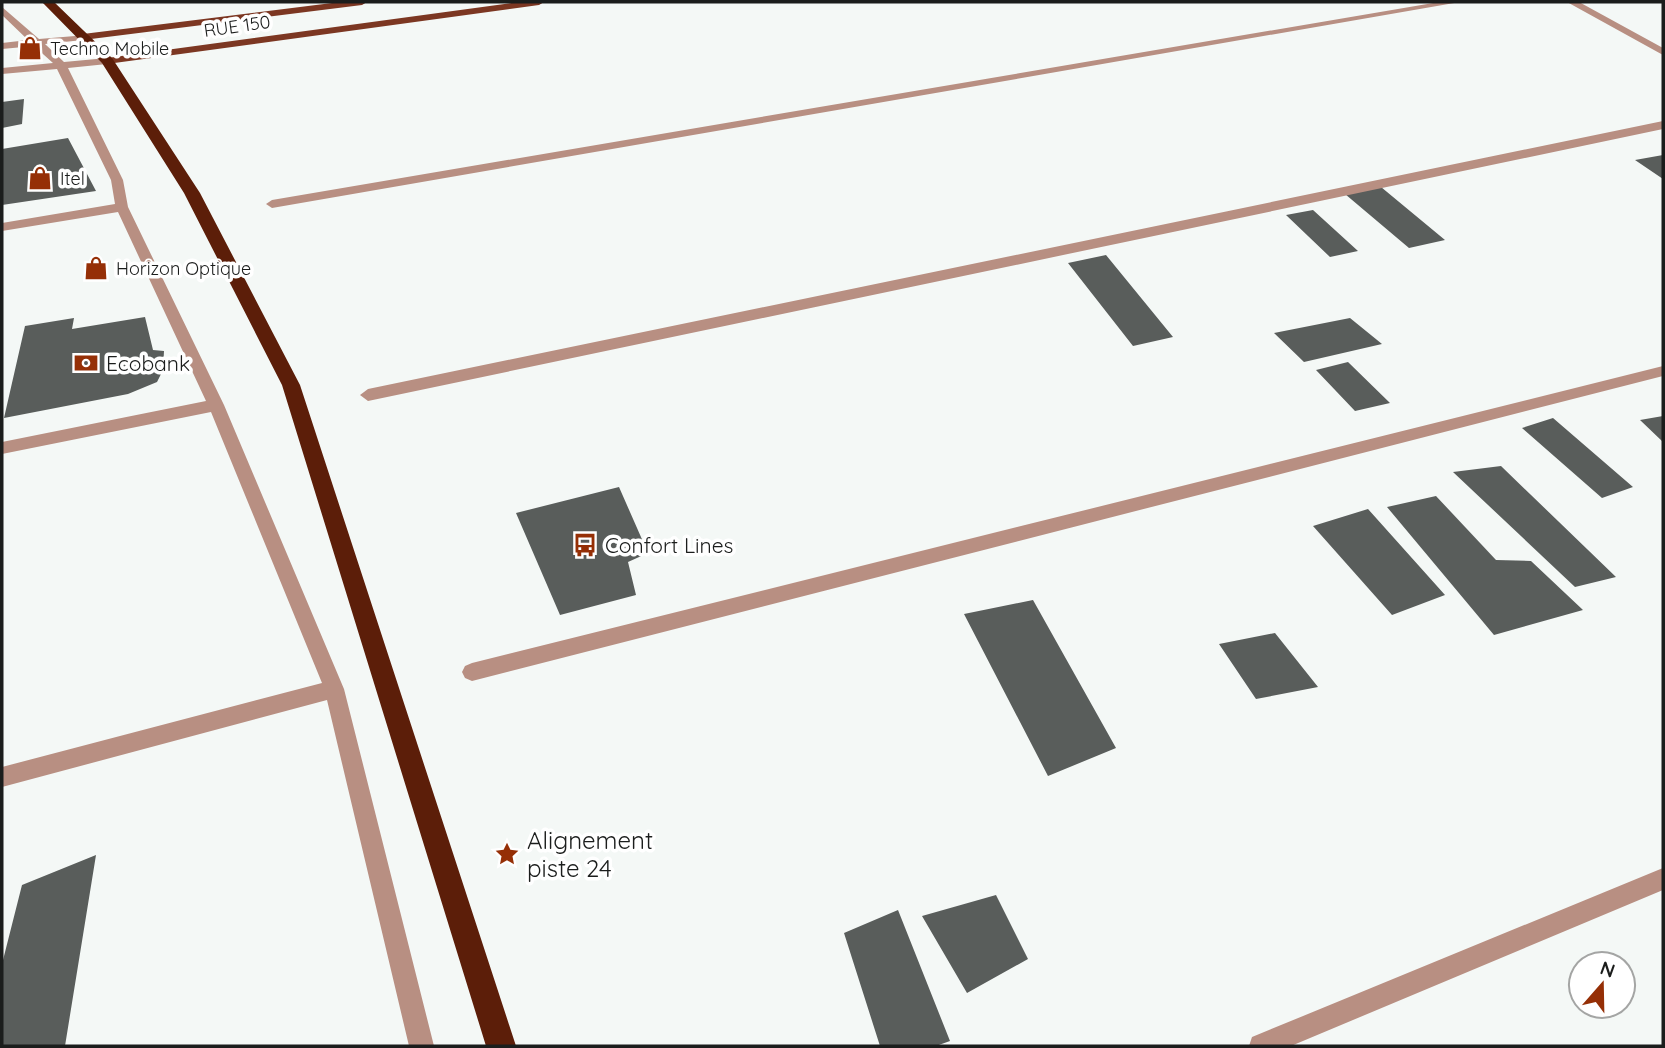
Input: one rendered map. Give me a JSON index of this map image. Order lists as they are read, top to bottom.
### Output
{
  "streets": {
    "main road": ["RUE 150"]
  },
  "places": {
    "shop": ["Techno Mobile", "Itel", "Horizon Optique"],
    "bank": ["Ecobank"],
    "bus stop": ["Confort Lines"],
    "place": ["Alignement piste 24"]
  },
  "north": "top"
}
